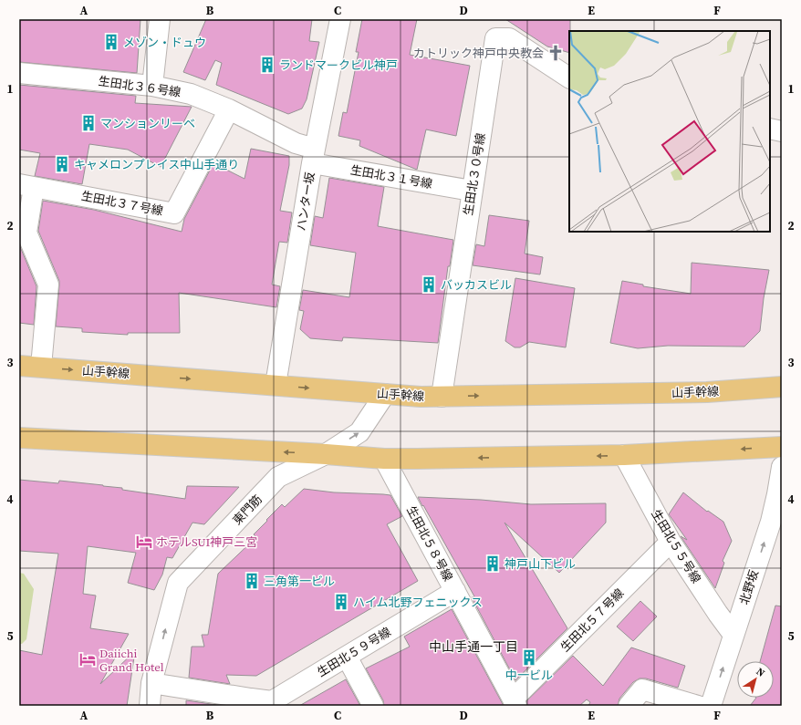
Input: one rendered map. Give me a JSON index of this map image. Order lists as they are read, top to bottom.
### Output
{
  "streets": {
    "main road": ["山手幹線"],
    "street": [
      "生田北３６号線",
      "生田北３０号線",
      "生田北３１号線",
      "ハンター坂",
      "生田北３７号線",
      "東門筋",
      "生田北５８号線",
      "生田北５５号線",
      "北野坂",
      "生田北５７号線",
      "生田北５９号線"
    ]
  },
  "crossings": [
    ["生田北３６号線", "生田北３１号線"],
    ["生田北３６号線", "ハンター坂"],
    ["生田北３６号線", "生田北３７号線"],
    ["生田北３０号線", "生田北３１号線"],
    ["生田北３０号線", "山手幹線"],
    ["生田北３１号線", "ハンター坂"],
    ["ハンター坂", "山手幹線"],
    ["山手幹線", "東門筋"],
    ["東門筋", "生田北５９号線"],
    ["生田北５８号線", "生田北５７号線"],
    ["生田北５８号線", "生田北５９号線"],
    ["生田北５５号線", "北野坂"],
    ["生田北５５号線", "生田北５７号線"]
  ],
  "one_way": ["東門筋", "北野坂"],
  "districts": ["中山手通一丁目"],
  "places": {
    "building": [
      "メゾン・ドュウ",
      "ランドマークビル神戸",
      "マンションリーベ",
      "キャメロンプレイス中山手通り",
      "バッカスビル",
      "神戸山下ビル",
      "三角第一ビル",
      "ハイム北野フェニックス",
      "中一ビル"
    ],
    "church": ["カトリック神戸中央教会"],
    "hotel": ["ホテルSUI神戸三宮", "Daiichi Grand Hotel"]
  },
  "north": "top right",
  "grid": {
    "columns": [
      "A",
      "B",
      "C",
      "D",
      "E",
      "F"
    ],
    "rows": [
      "1",
      "2",
      "3",
      "4",
      "5"
    ]
  }
}
